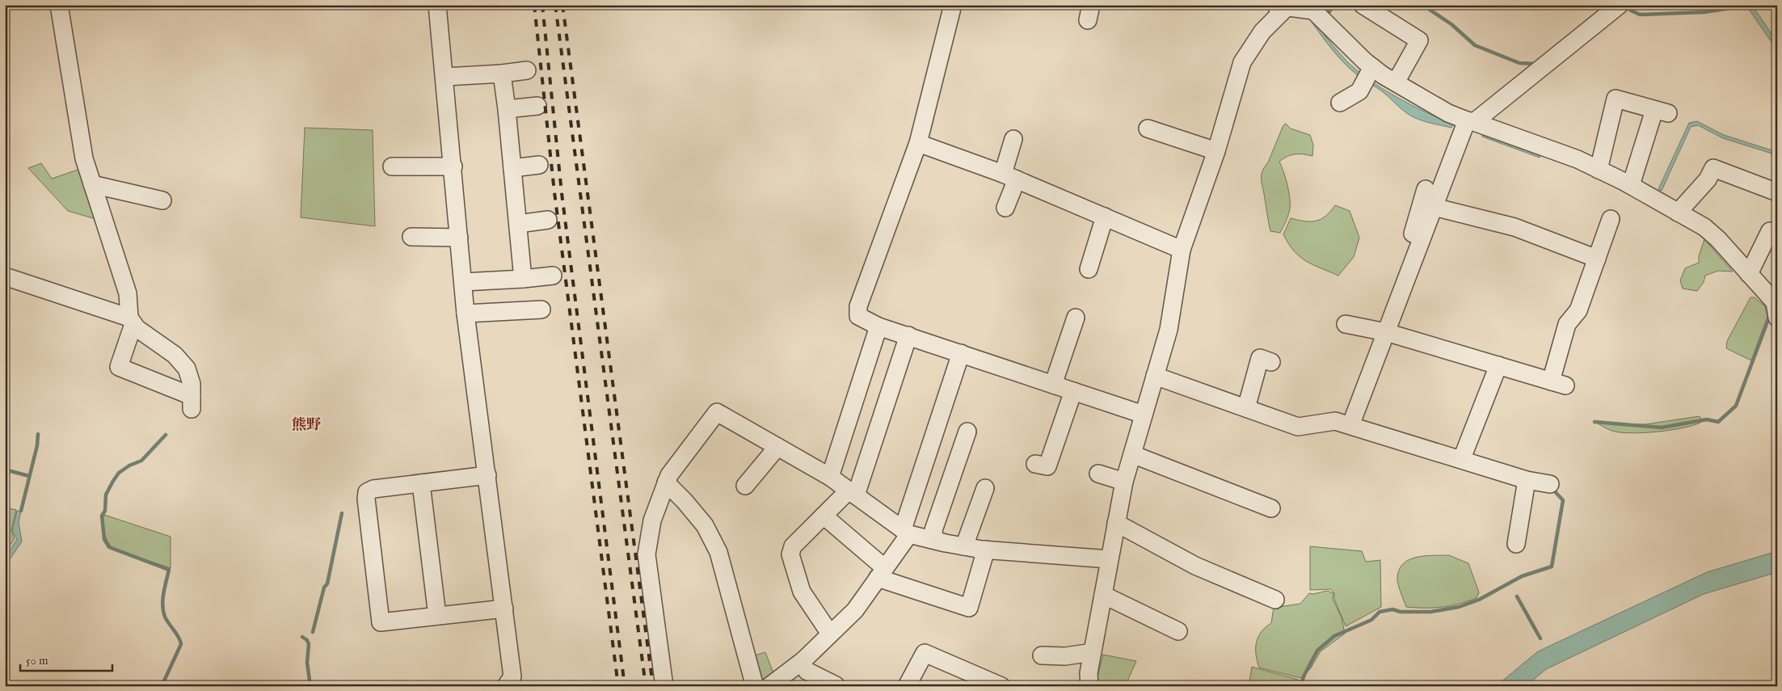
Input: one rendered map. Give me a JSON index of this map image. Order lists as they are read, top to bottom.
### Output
{
  "districts": ["熊野"],
  "scale_bar": "50 m"
}
